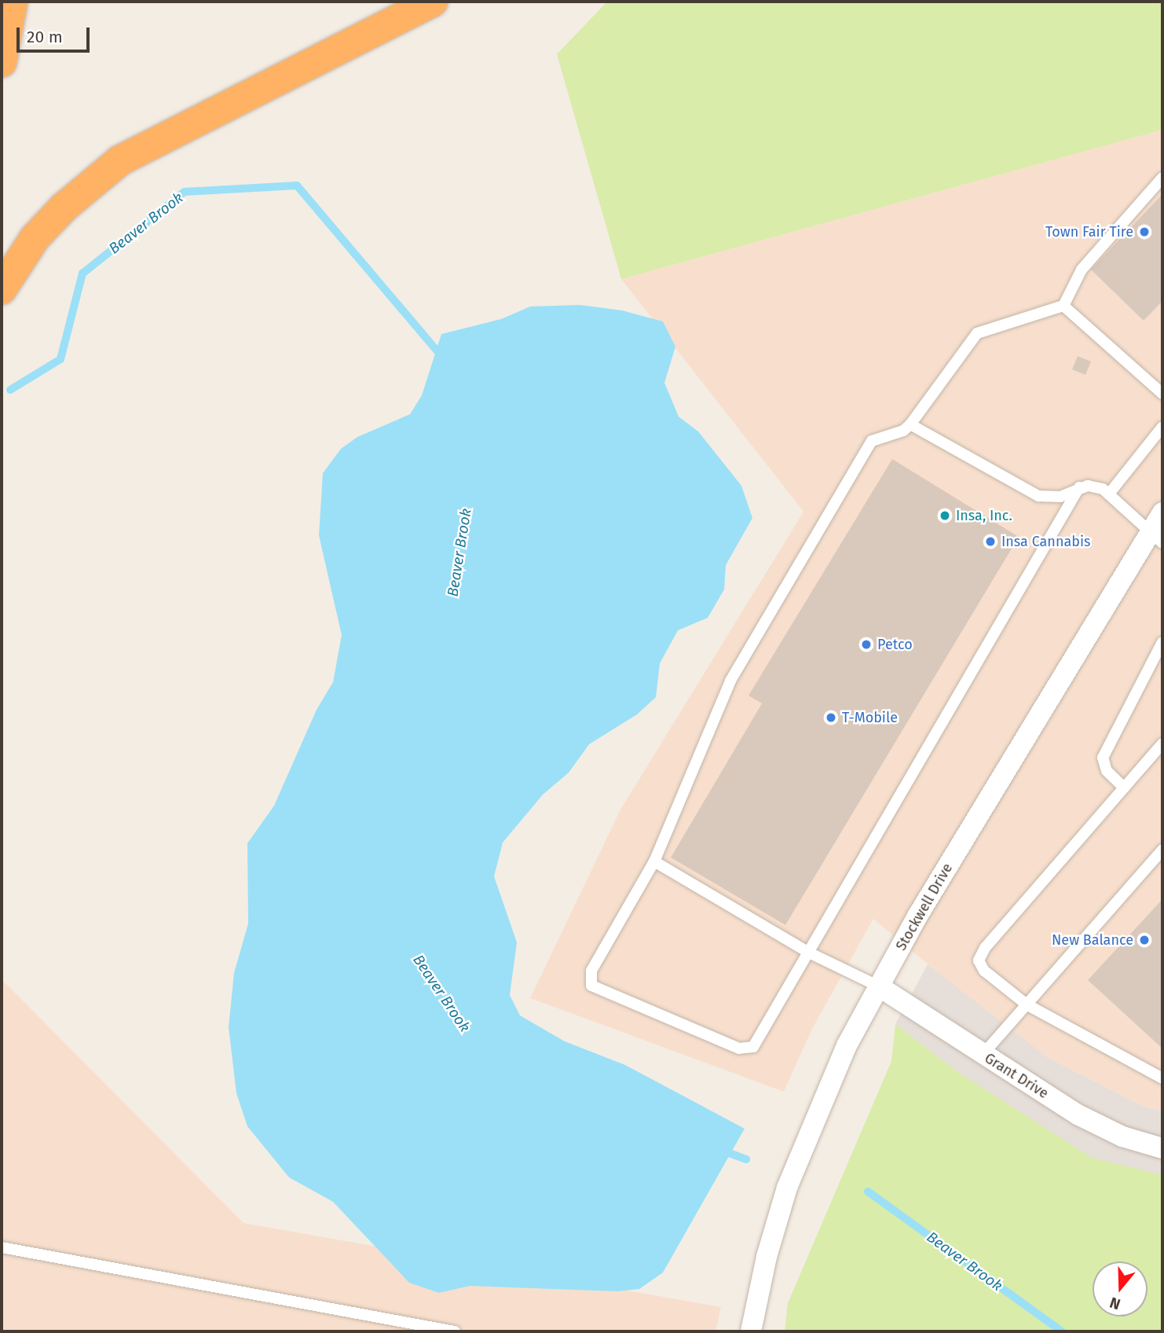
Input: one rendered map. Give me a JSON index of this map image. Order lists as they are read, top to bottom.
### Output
{
  "streets": {
    "street": ["Stockwell Drive", "Grant Drive"]
  },
  "crossings": [
    ["Stockwell Drive", "Grant Drive"]
  ],
  "water": ["Beaver Brook"],
  "places": [
    "Town Fair Tire",
    "Insa, Inc.",
    "Insa Cannabis",
    "Petco",
    "T-Mobile",
    "New Balance"
  ],
  "scale_bar": "20 m",
  "north": "bottom"
}
